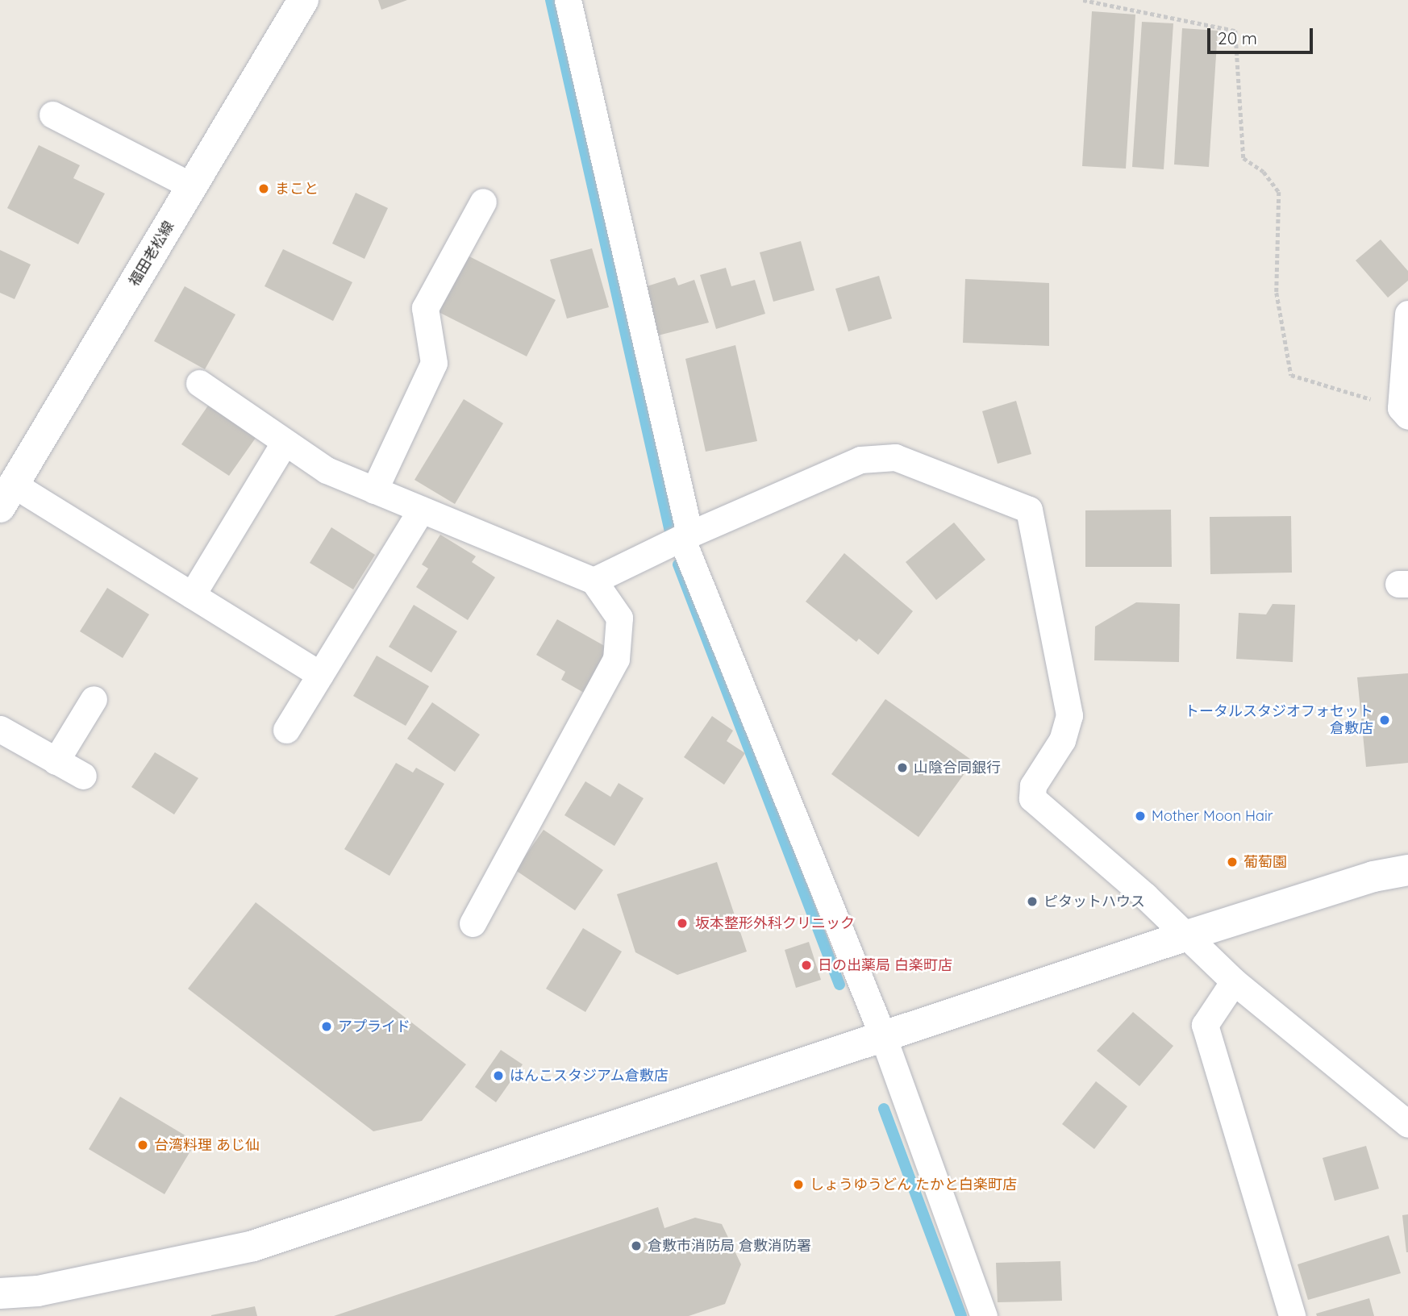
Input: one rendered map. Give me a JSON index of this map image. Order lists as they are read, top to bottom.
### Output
{
  "streets": {
    "street": ["福田老松線"]
  },
  "places": [
    "まこと",
    "トータルスタジオフォセット 倉敷店",
    "山陰合同銀行",
    "Mother Moon Hair",
    "葡萄園",
    "ピタットハウス",
    "坂本整形外科クリニック",
    "日の出薬局 白楽町店",
    "アプライド",
    "はんこスタジアム倉敷店",
    "台湾料理 あじ仙",
    "しょうゆうどん たかと白楽町店",
    "倉敷市消防局 倉敷消防署"
  ],
  "scale_bar": "20 m"
}
